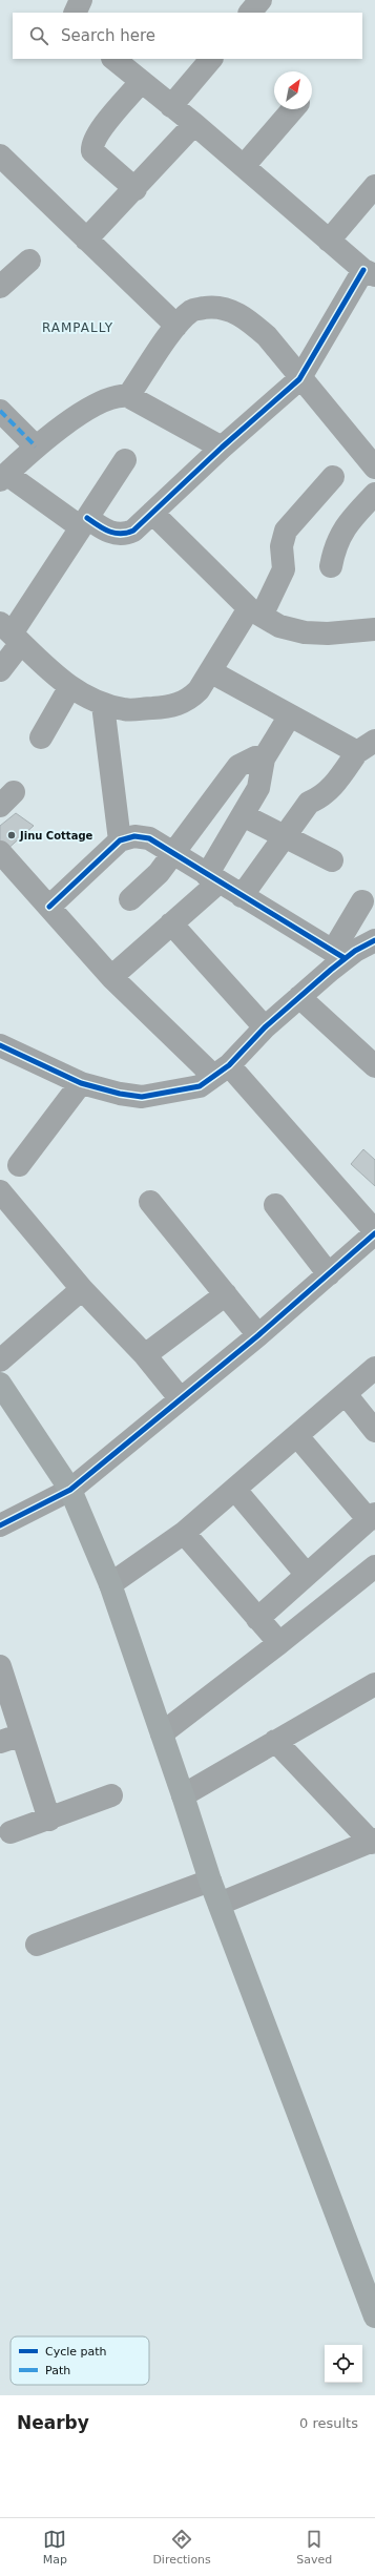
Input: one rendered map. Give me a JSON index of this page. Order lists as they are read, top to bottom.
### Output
{
  "districts": ["RAMPALLY"],
  "places": ["Jinu Cottage"],
  "legend": ["Cycle path", "Path"],
  "north": "top right",
  "page": {
    "search": "Search here",
    "heading": ["Nearby", "0 results"],
    "nav": ["Map", "Directions", "Saved"]
  }
}
